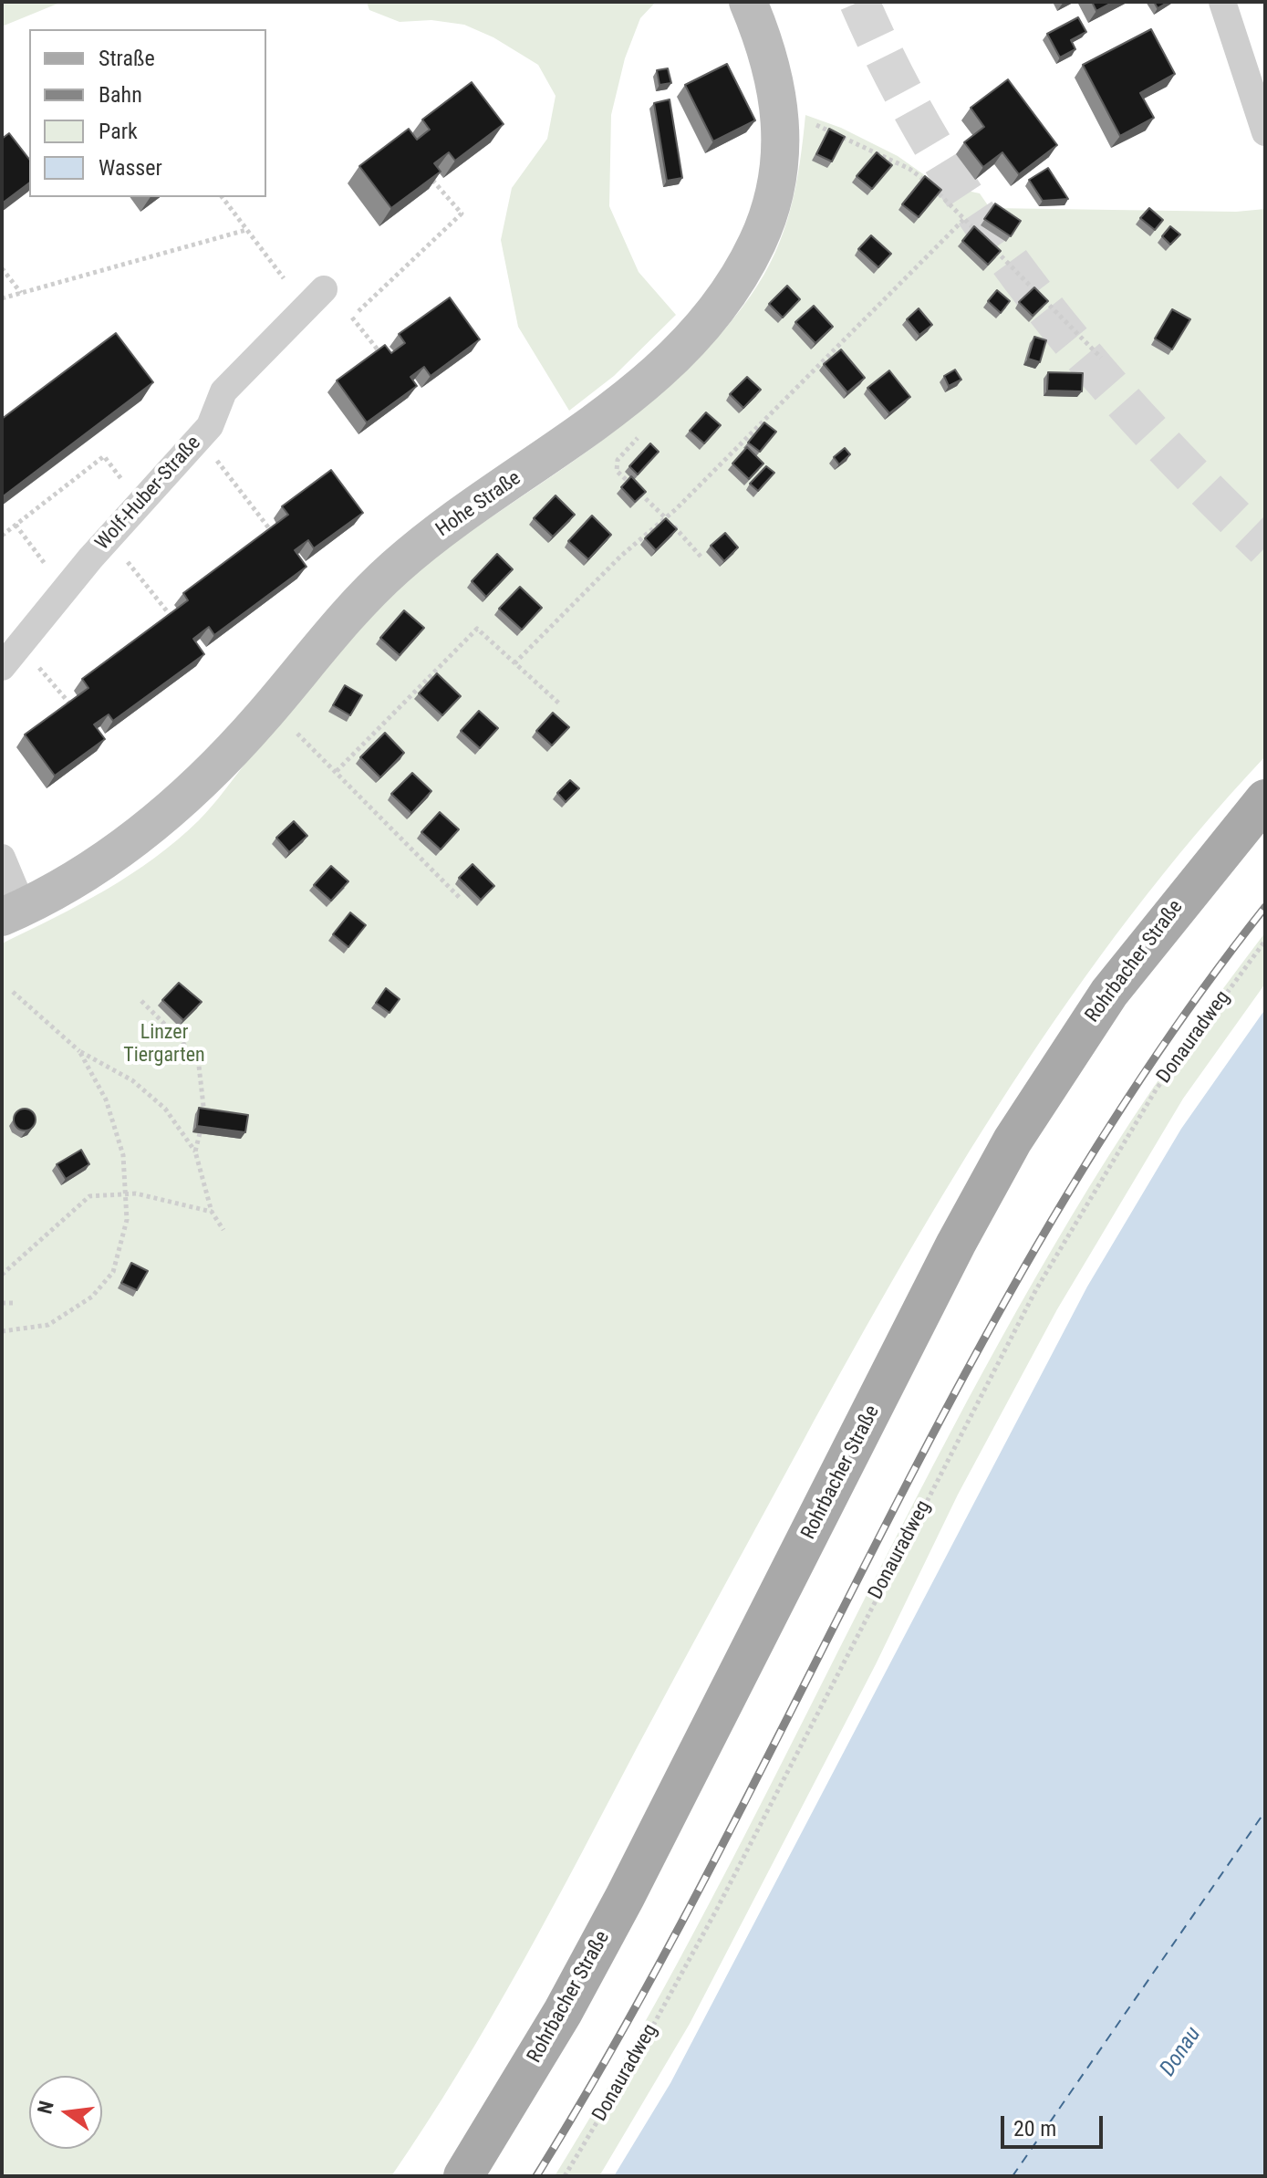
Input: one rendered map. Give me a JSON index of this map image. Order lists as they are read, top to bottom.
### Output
{
  "streets": {
    "main road": ["Hohe Straße", "Rohrbacher Straße"],
    "street": ["Wolf-Huber-Straße"],
    "path": ["Donauradweg"]
  },
  "water": ["Donau"],
  "parks": ["Linzer Tiergarten"],
  "legend": [
    "Straße",
    "Bahn",
    "Park",
    "Wasser"
  ],
  "scale_bar": "20 m",
  "north": "left"
}
